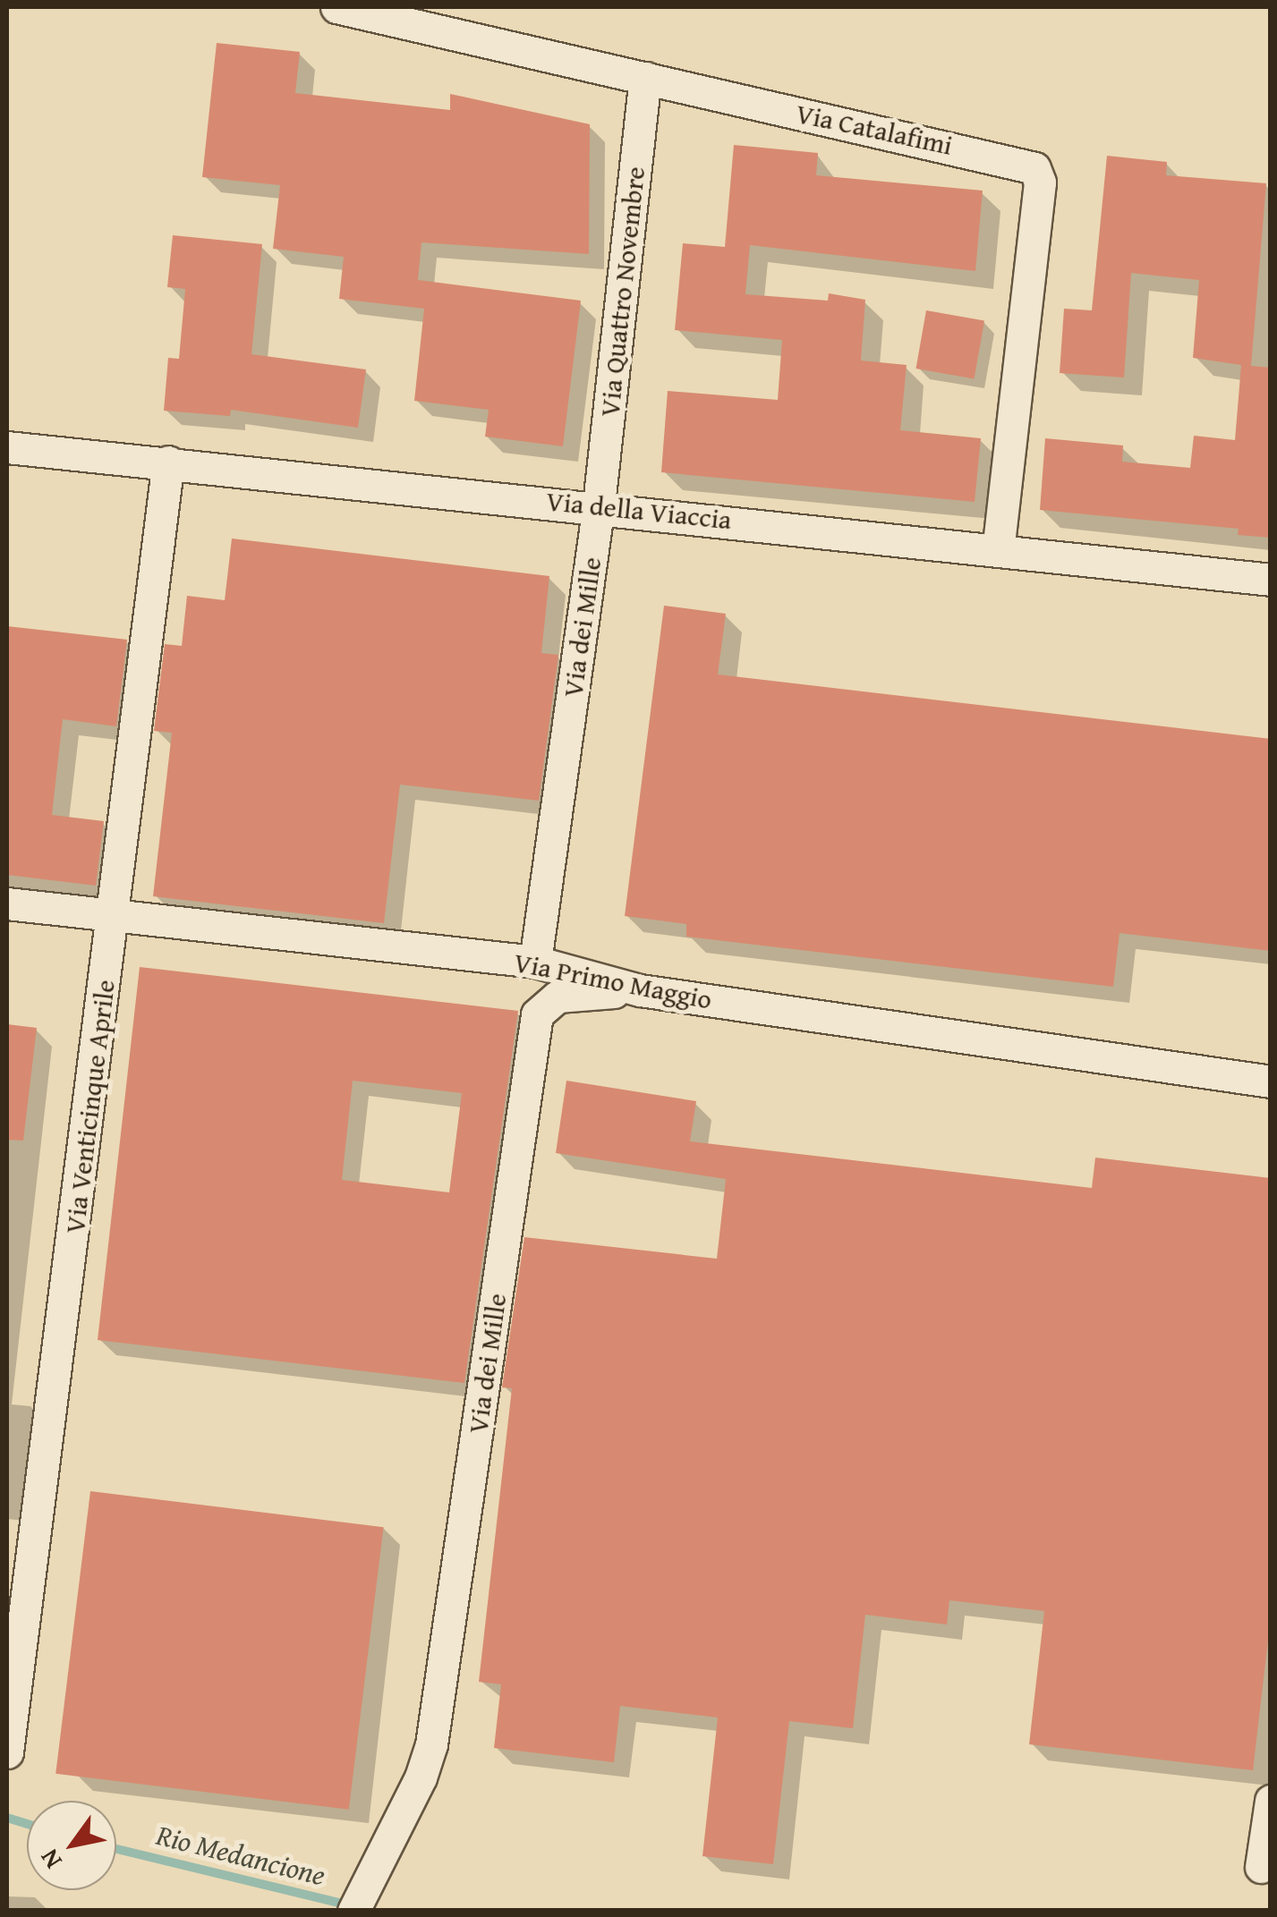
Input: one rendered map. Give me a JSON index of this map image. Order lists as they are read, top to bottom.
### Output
{
  "streets": {
    "street": [
      "Via Catalafimi",
      "Via Quattro Novembre",
      "Via della Viaccia",
      "Via dei Mille",
      "Via Primo Maggio",
      "Via Venticinque Aprile"
    ]
  },
  "crossings": [
    ["Via Catalafimi", "Via Quattro Novembre"],
    ["Via Catalafimi", "Via della Viaccia"],
    ["Via Quattro Novembre", "Via della Viaccia"],
    ["Via Quattro Novembre", "Via dei Mille"],
    ["Via della Viaccia", "Via dei Mille"],
    ["Via della Viaccia", "Via Venticinque Aprile"],
    ["Via dei Mille", "Via Primo Maggio"],
    ["Via Primo Maggio", "Via Venticinque Aprile"]
  ],
  "water": ["Rio Medancione"],
  "north": "bottom left"
}
